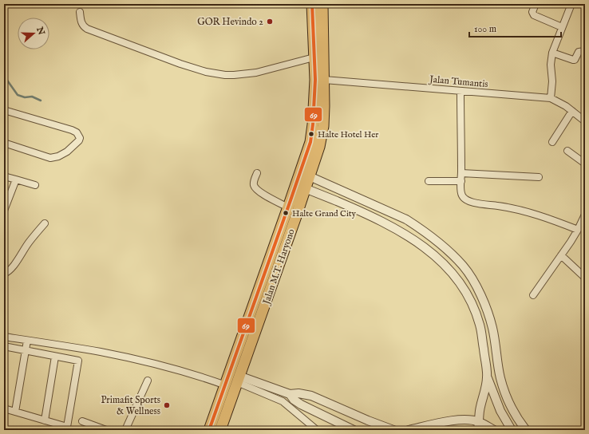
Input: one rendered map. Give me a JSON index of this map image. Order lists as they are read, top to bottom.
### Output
{
  "streets": {
    "highway": ["Jalan M.T. Haryono"],
    "street": ["Jalan Tumantis"]
  },
  "crossings": [
    ["Jalan Tumantis", "Jalan M.T. Haryono"]
  ],
  "places": [
    "GOR Hevindo 2",
    "Halte Hotel Her",
    "Halte Grand City",
    "Primafit Sports & Wellness"
  ],
  "lines": ["transit line 69"],
  "scale_bar": "100 m",
  "north": "right"
}
